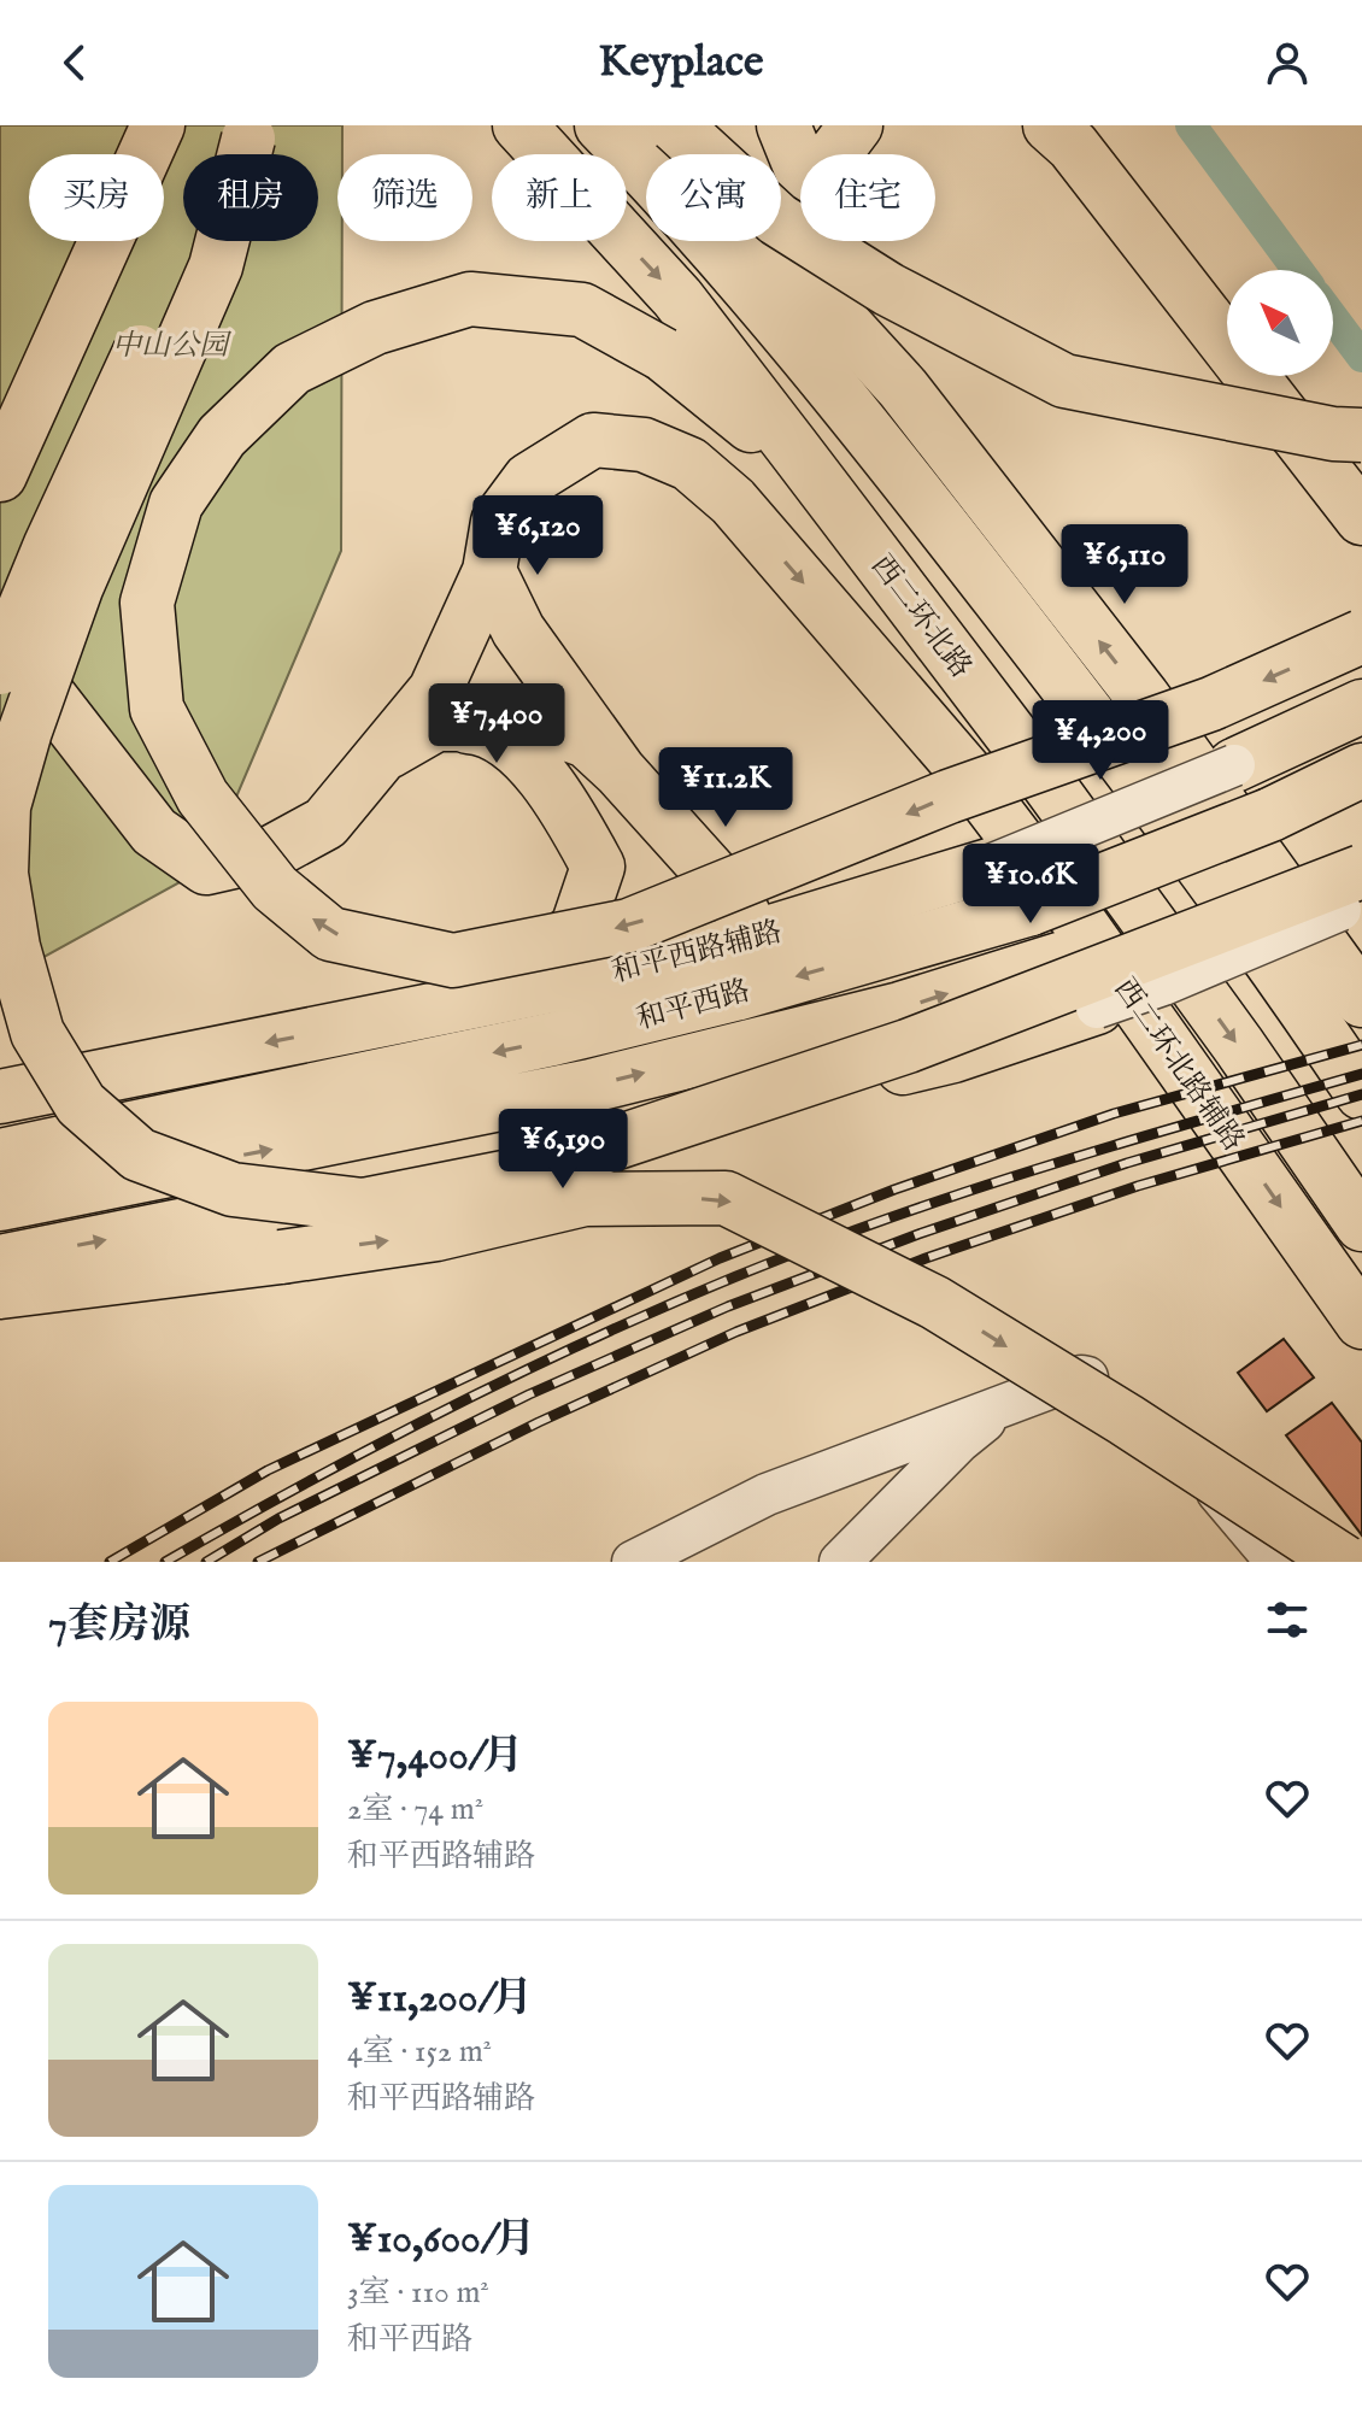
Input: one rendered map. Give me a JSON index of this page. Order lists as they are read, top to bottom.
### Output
{
  "streets": {
    "main road": [
      "西二环北路",
      "和平西路辅路",
      "和平西路",
      "西二环北路辅路"
    ]
  },
  "parks": ["中山公园"],
  "north": "top left",
  "page": {
    "header": "Keyplace",
    "chip": [
      "买房",
      "租房",
      "筛选",
      "新上",
      "公寓",
      "住宅"
    ],
    "price": [
      "¥6,120",
      "¥6,110",
      "¥7,400",
      "¥4,200",
      "¥11.2K",
      "¥10.6K",
      "¥6,190"
    ],
    "heading": "7套房源",
    "list": [
      {
        "name": "¥7,400/月",
        "note": "2室 · 74 m² · 和平西路辅路"
      },
      {
        "name": "¥11,200/月",
        "note": "4室 · 152 m² · 和平西路辅路"
      },
      {
        "name": "¥10,600/月",
        "note": "3室 · 110 m² · 和平西路"
      }
    ]
  }
}
